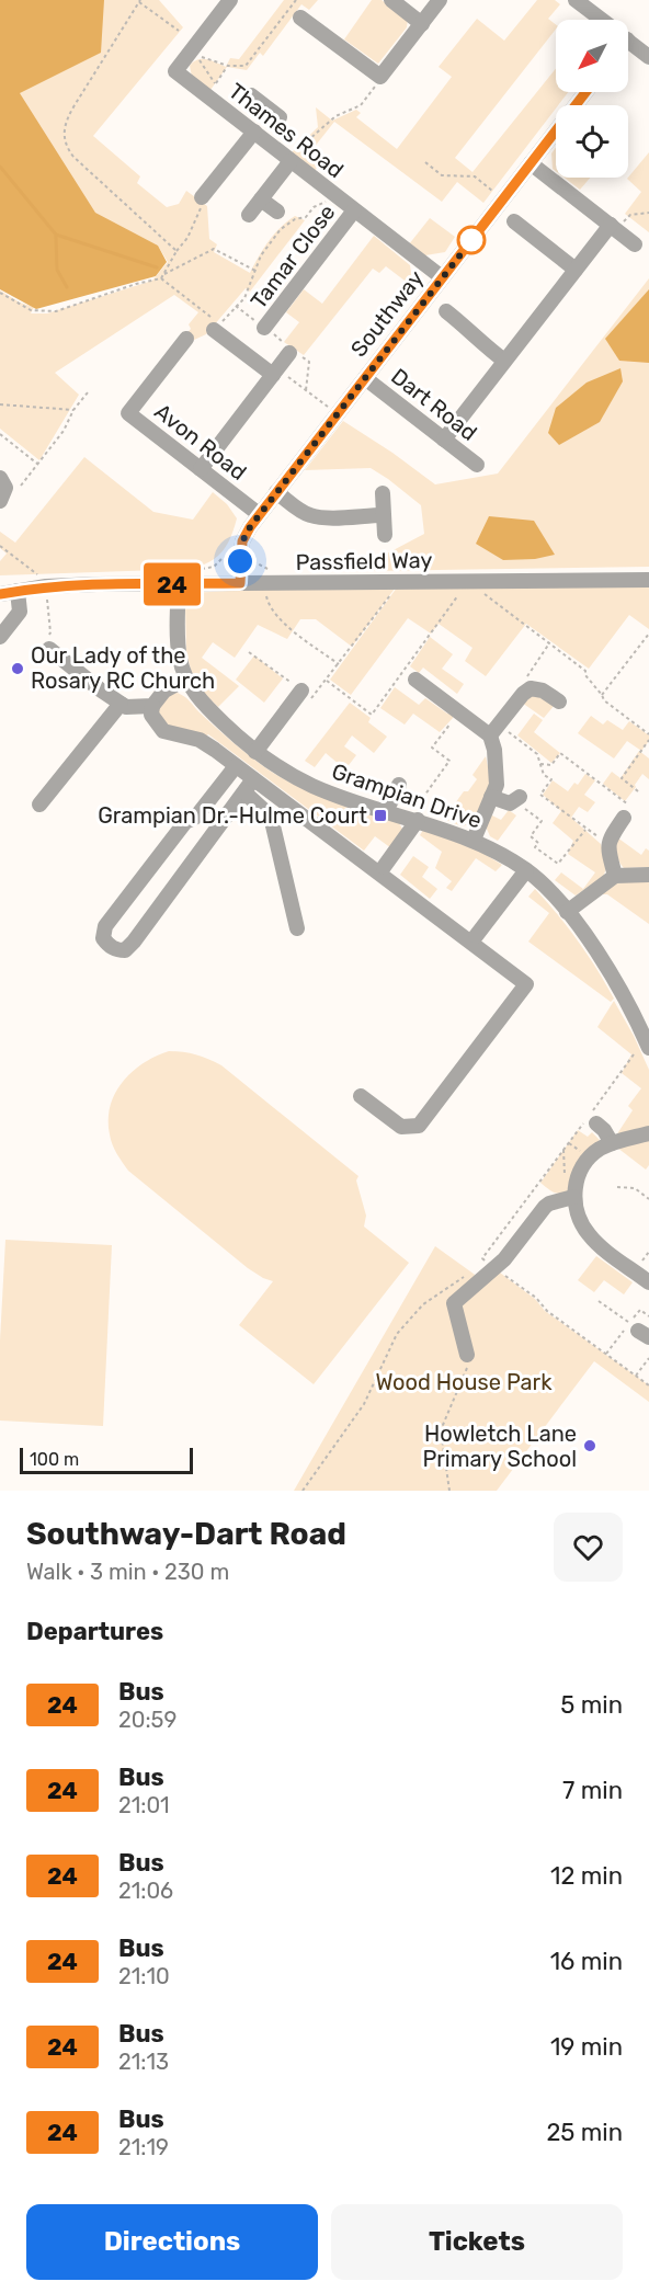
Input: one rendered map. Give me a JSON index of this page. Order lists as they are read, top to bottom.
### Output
{
  "streets": {
    "street": [
      "Thames Road",
      "Tamar Close",
      "Southway",
      "Dart Road",
      "Avon Road",
      "Passfield Way",
      "Grampian Drive"
    ]
  },
  "crossings": [
    ["Thames Road", "Tamar Close"],
    ["Thames Road", "Southway"],
    ["Southway", "Dart Road"],
    ["Southway", "Avon Road"],
    ["Southway", "Passfield Way"],
    ["Passfield Way", "Grampian Drive"]
  ],
  "parks": ["Wood House Park"],
  "places": {
    "other": ["Our Lady of the Rosary RC Church", "Howletch Lane Primary School"],
    "transit": ["Grampian Dr.-Hulme Court"]
  },
  "lines": ["bus line 24"],
  "scale_bar": "100 m",
  "north": "bottom left",
  "page": {
    "on_map": "24",
    "scale": "100 m",
    "heading": [
      ["Southway-Dart Road", "Walk · 3 min · 230 m"],
      "Departures"
    ],
    "list": [
      {
        "mark": "24",
        "name": "Bus",
        "note": "20:59",
        "value": "5 min"
      },
      {
        "mark": "24",
        "name": "Bus",
        "note": "21:01",
        "value": "7 min"
      },
      {
        "mark": "24",
        "name": "Bus",
        "note": "21:06",
        "value": "12 min"
      },
      {
        "mark": "24",
        "name": "Bus",
        "note": "21:10",
        "value": "16 min"
      },
      {
        "mark": "24",
        "name": "Bus",
        "note": "21:13",
        "value": "19 min"
      },
      {
        "mark": "24",
        "name": "Bus",
        "note": "21:19",
        "value": "25 min"
      }
    ],
    "buttons": ["Directions", "Tickets"]
  }
}
